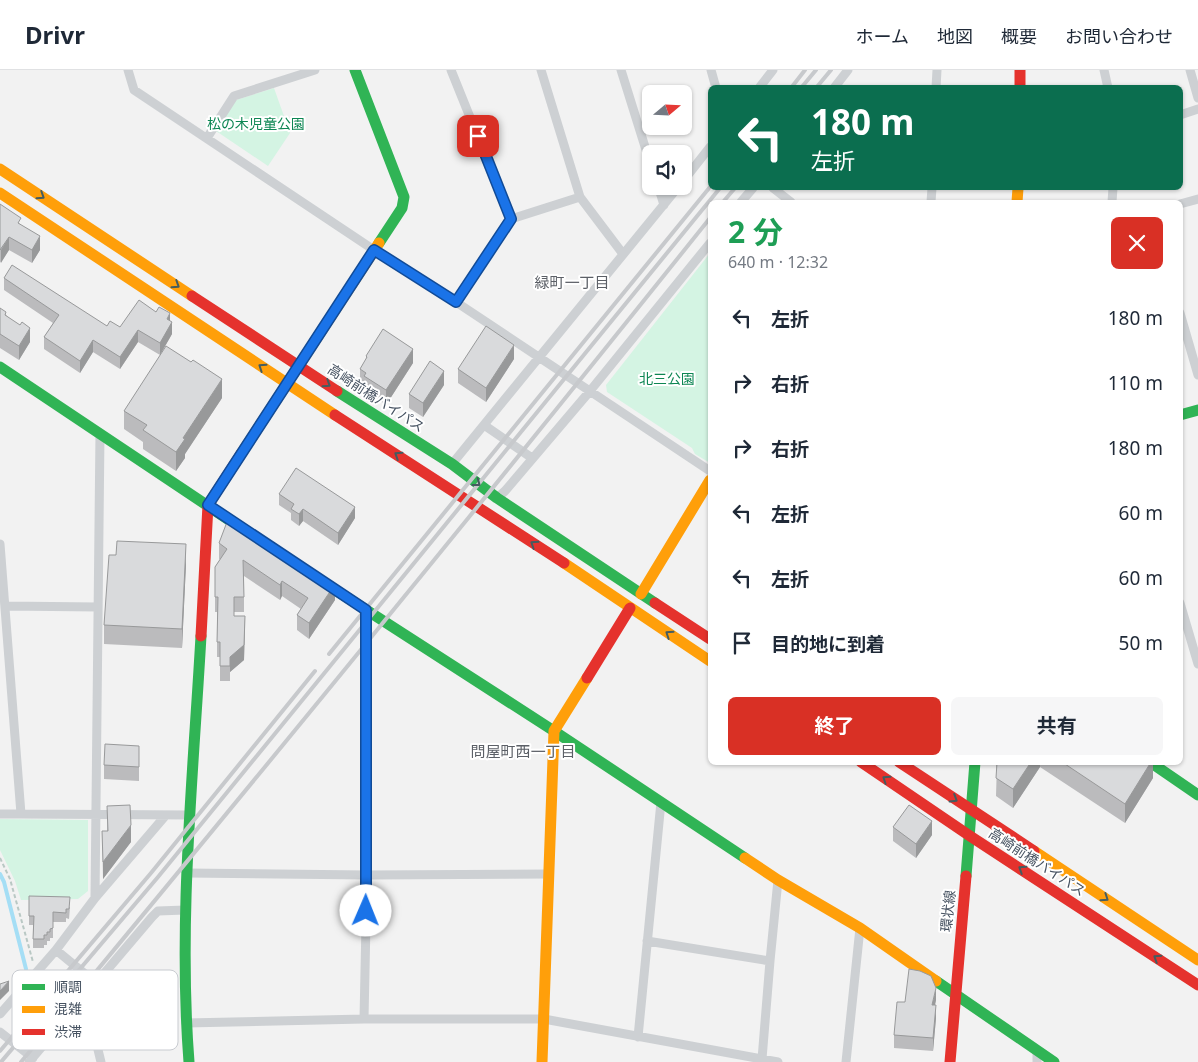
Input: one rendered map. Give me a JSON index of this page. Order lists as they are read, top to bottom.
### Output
{
  "streets": {
    "main road": ["高崎前橋バイパス", "環状線"]
  },
  "crossings": [
    ["高崎前橋バイパス", "環状線"]
  ],
  "districts": ["緑町一丁目", "問屋町西一丁目"],
  "parks": ["松の木児童公園", "北三公園"],
  "legend": ["順調", "混雑", "渋滞"],
  "north": "right",
  "page": {
    "header": "Drivr",
    "nav": [
      "ホーム",
      "地図",
      "概要",
      "お問い合わせ"
    ],
    "turn": ["180 m", "左折"],
    "heading": ["2 分", "640 m · 12:32"],
    "list": [
      {
        "name": "左折",
        "value": "180 m"
      },
      {
        "name": "右折",
        "value": "110 m"
      },
      {
        "name": "右折",
        "value": "180 m"
      },
      {
        "name": "左折",
        "value": "60 m"
      },
      {
        "name": "左折",
        "value": "60 m"
      },
      {
        "name": "目的地に到着",
        "value": "50 m"
      }
    ],
    "buttons": ["終了", "共有"]
  }
}
